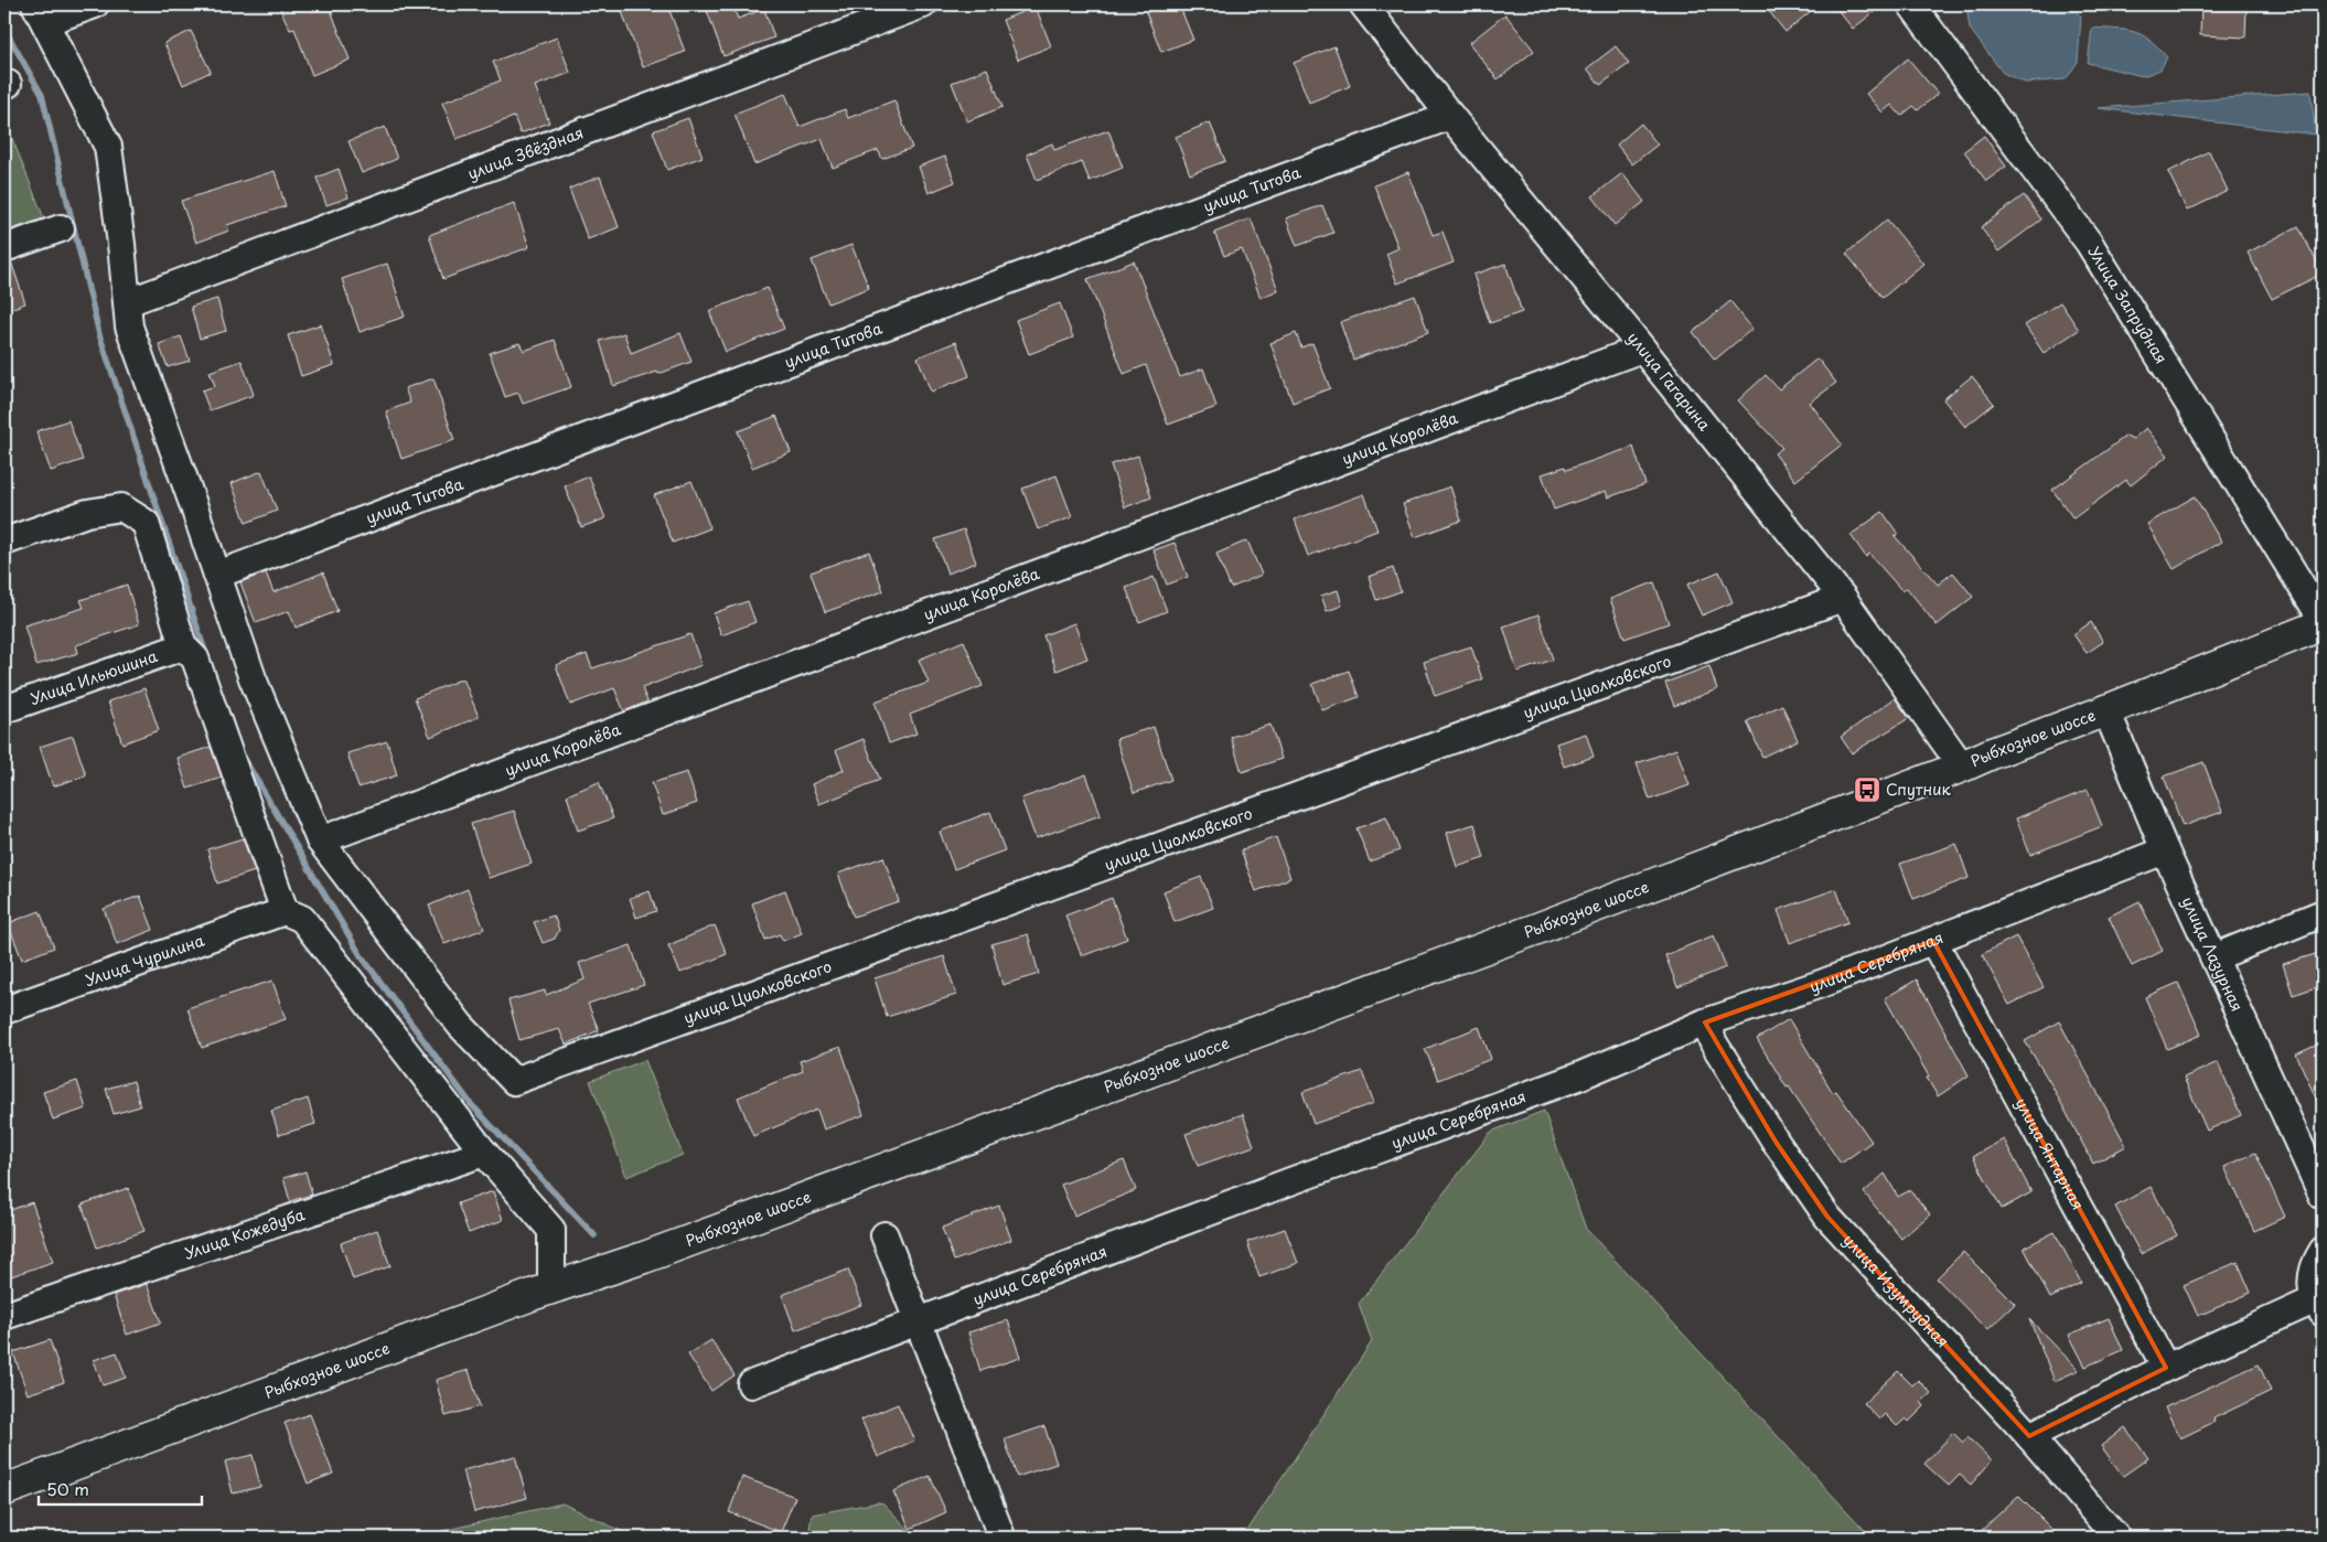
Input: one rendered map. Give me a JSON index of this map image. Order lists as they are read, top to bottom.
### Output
{
  "streets": {
    "street": [
      "улица Звёздная",
      "улица Титова",
      "Улица Запрудная",
      "улица Гагарина",
      "улица Королёва",
      "Улица Ильюшина",
      "улица Циолковского",
      "Рыбхозное шоссе",
      "улица Лазурная",
      "Улица Чурилина",
      "улица Серебряная",
      "улица Янтарная",
      "Улица Кожедуба",
      "улица Изумрудная"
    ]
  },
  "crossings": [
    ["улица Титова", "улица Гагарина"],
    ["улица Гагарина", "улица Королёва"],
    ["улица Гагарина", "улица Циолковского"],
    ["улица Гагарина", "Рыбхозное шоссе"],
    ["улица Королёва", "улица Циолковского"],
    ["Рыбхозное шоссе", "улица Лазурная"],
    ["улица Лазурная", "улица Серебряная"],
    ["улица Серебряная", "улица Янтарная"],
    ["улица Серебряная", "улица Изумрудная"]
  ],
  "places": {
    "bus stop": ["Спутник"]
  },
  "scale_bar": "50 m"
}
